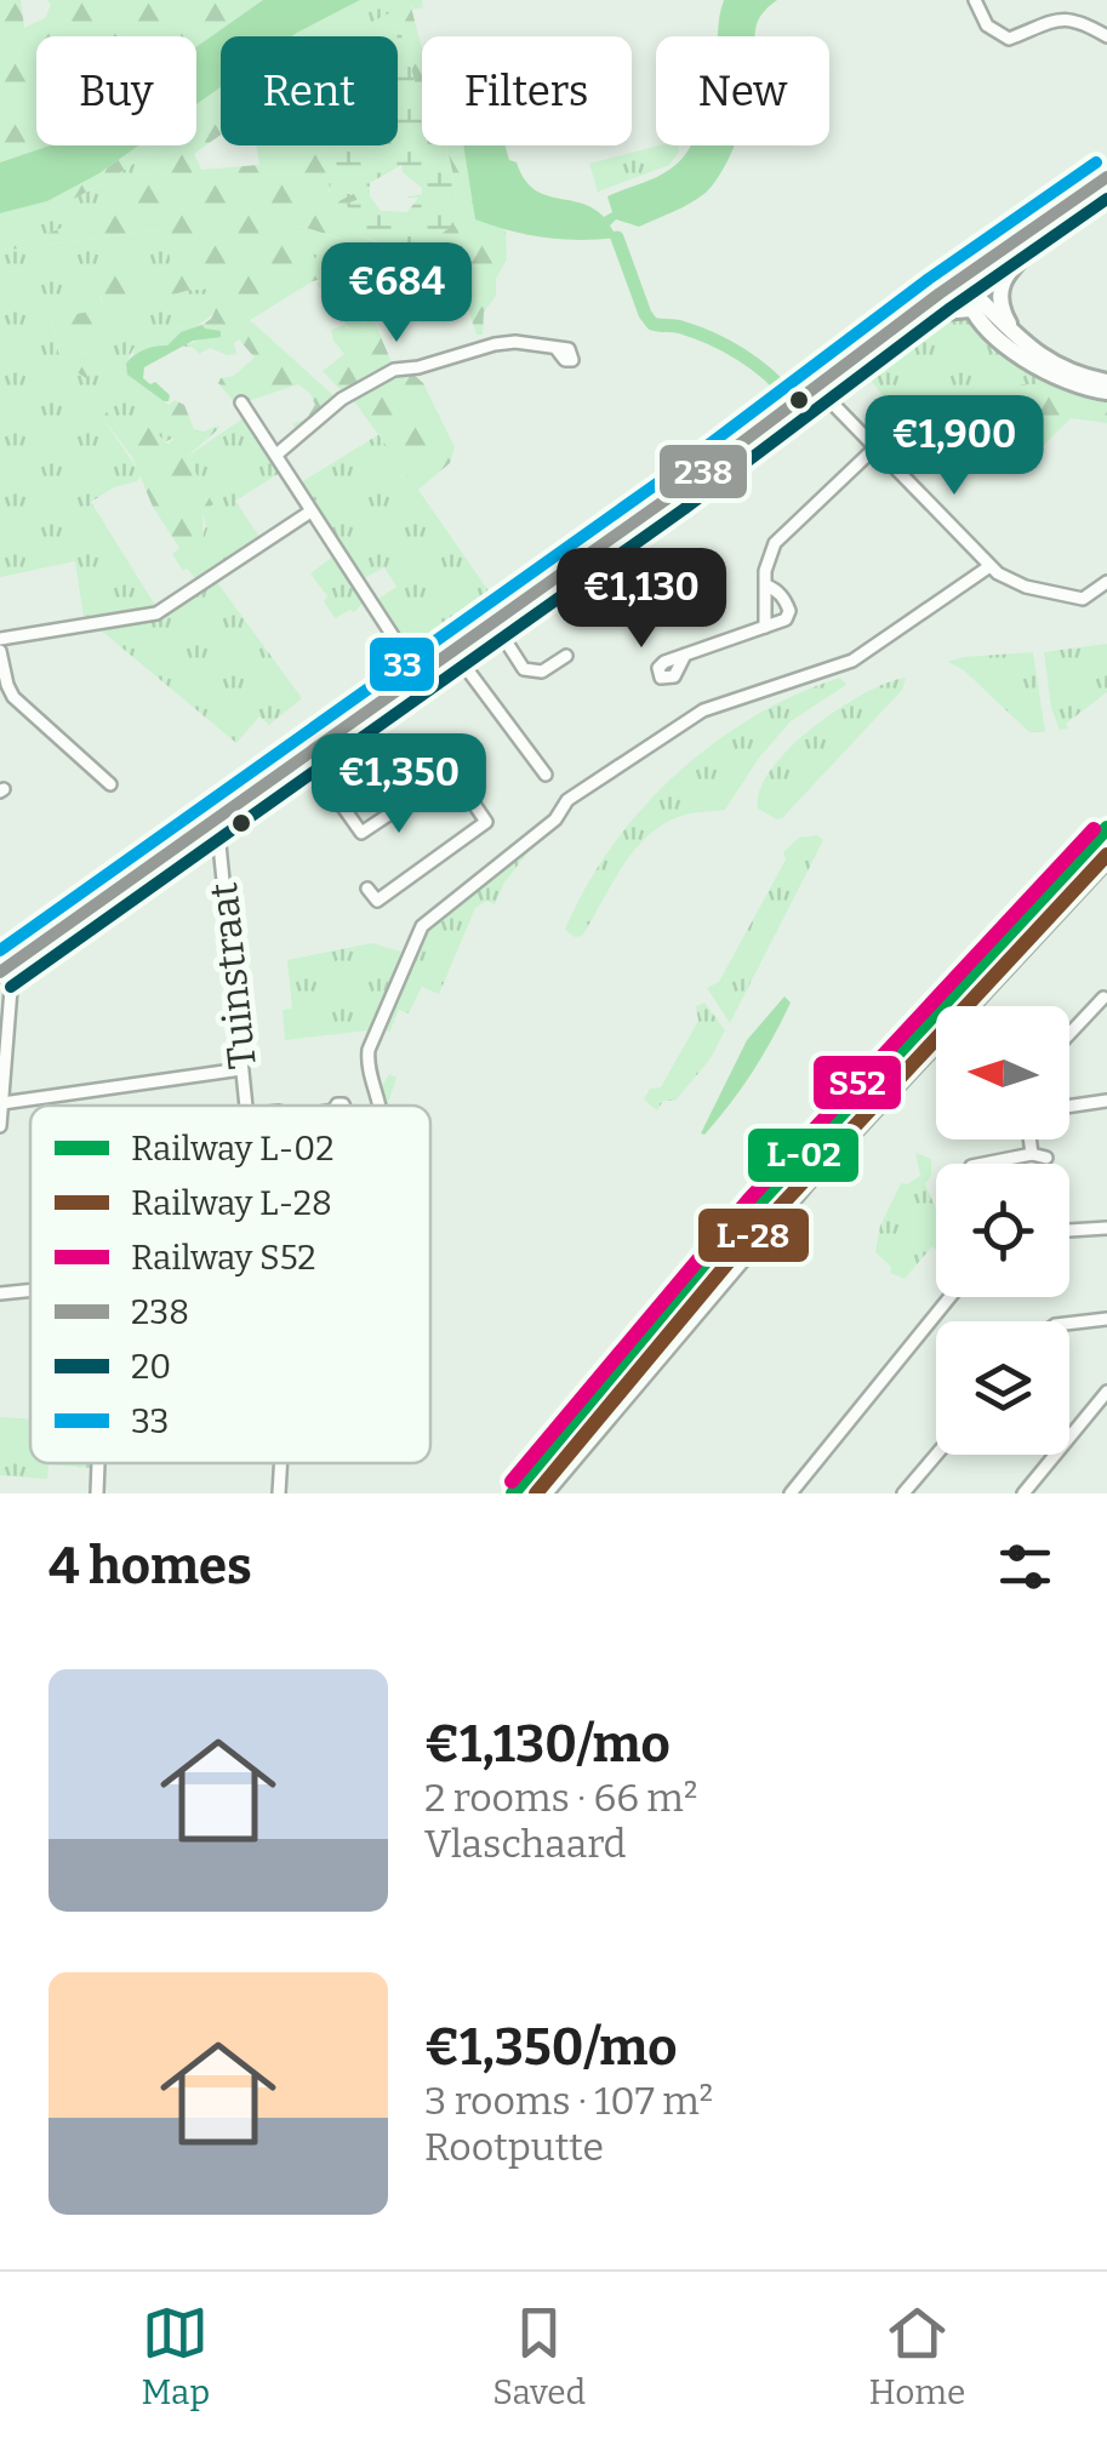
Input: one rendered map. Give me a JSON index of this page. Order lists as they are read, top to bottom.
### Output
{
  "streets": {
    "street": ["Tuinstraat"]
  },
  "lines": [
    "transit line 33",
    "transit line 238",
    "transit line 20",
    "rail line L-02",
    "rail line S52",
    "rail line L-28"
  ],
  "legend": [
    "Railway L-02",
    "Railway L-28",
    "Railway S52",
    "238",
    "20",
    "33"
  ],
  "north": "left",
  "page": {
    "chip": [
      "Buy",
      "Rent",
      "Filters",
      "New"
    ],
    "price": [
      "€684",
      "€1,900",
      "€1,130",
      "€1,350"
    ],
    "heading": "4 homes",
    "list": [
      {
        "name": "€1,130/mo",
        "note": "2 rooms · 66 m² · Vlaschaard"
      },
      {
        "name": "€1,350/mo",
        "note": "3 rooms · 107 m² · Rootputte"
      }
    ],
    "tabs": ["Map", "Saved", "Home"]
  }
}
